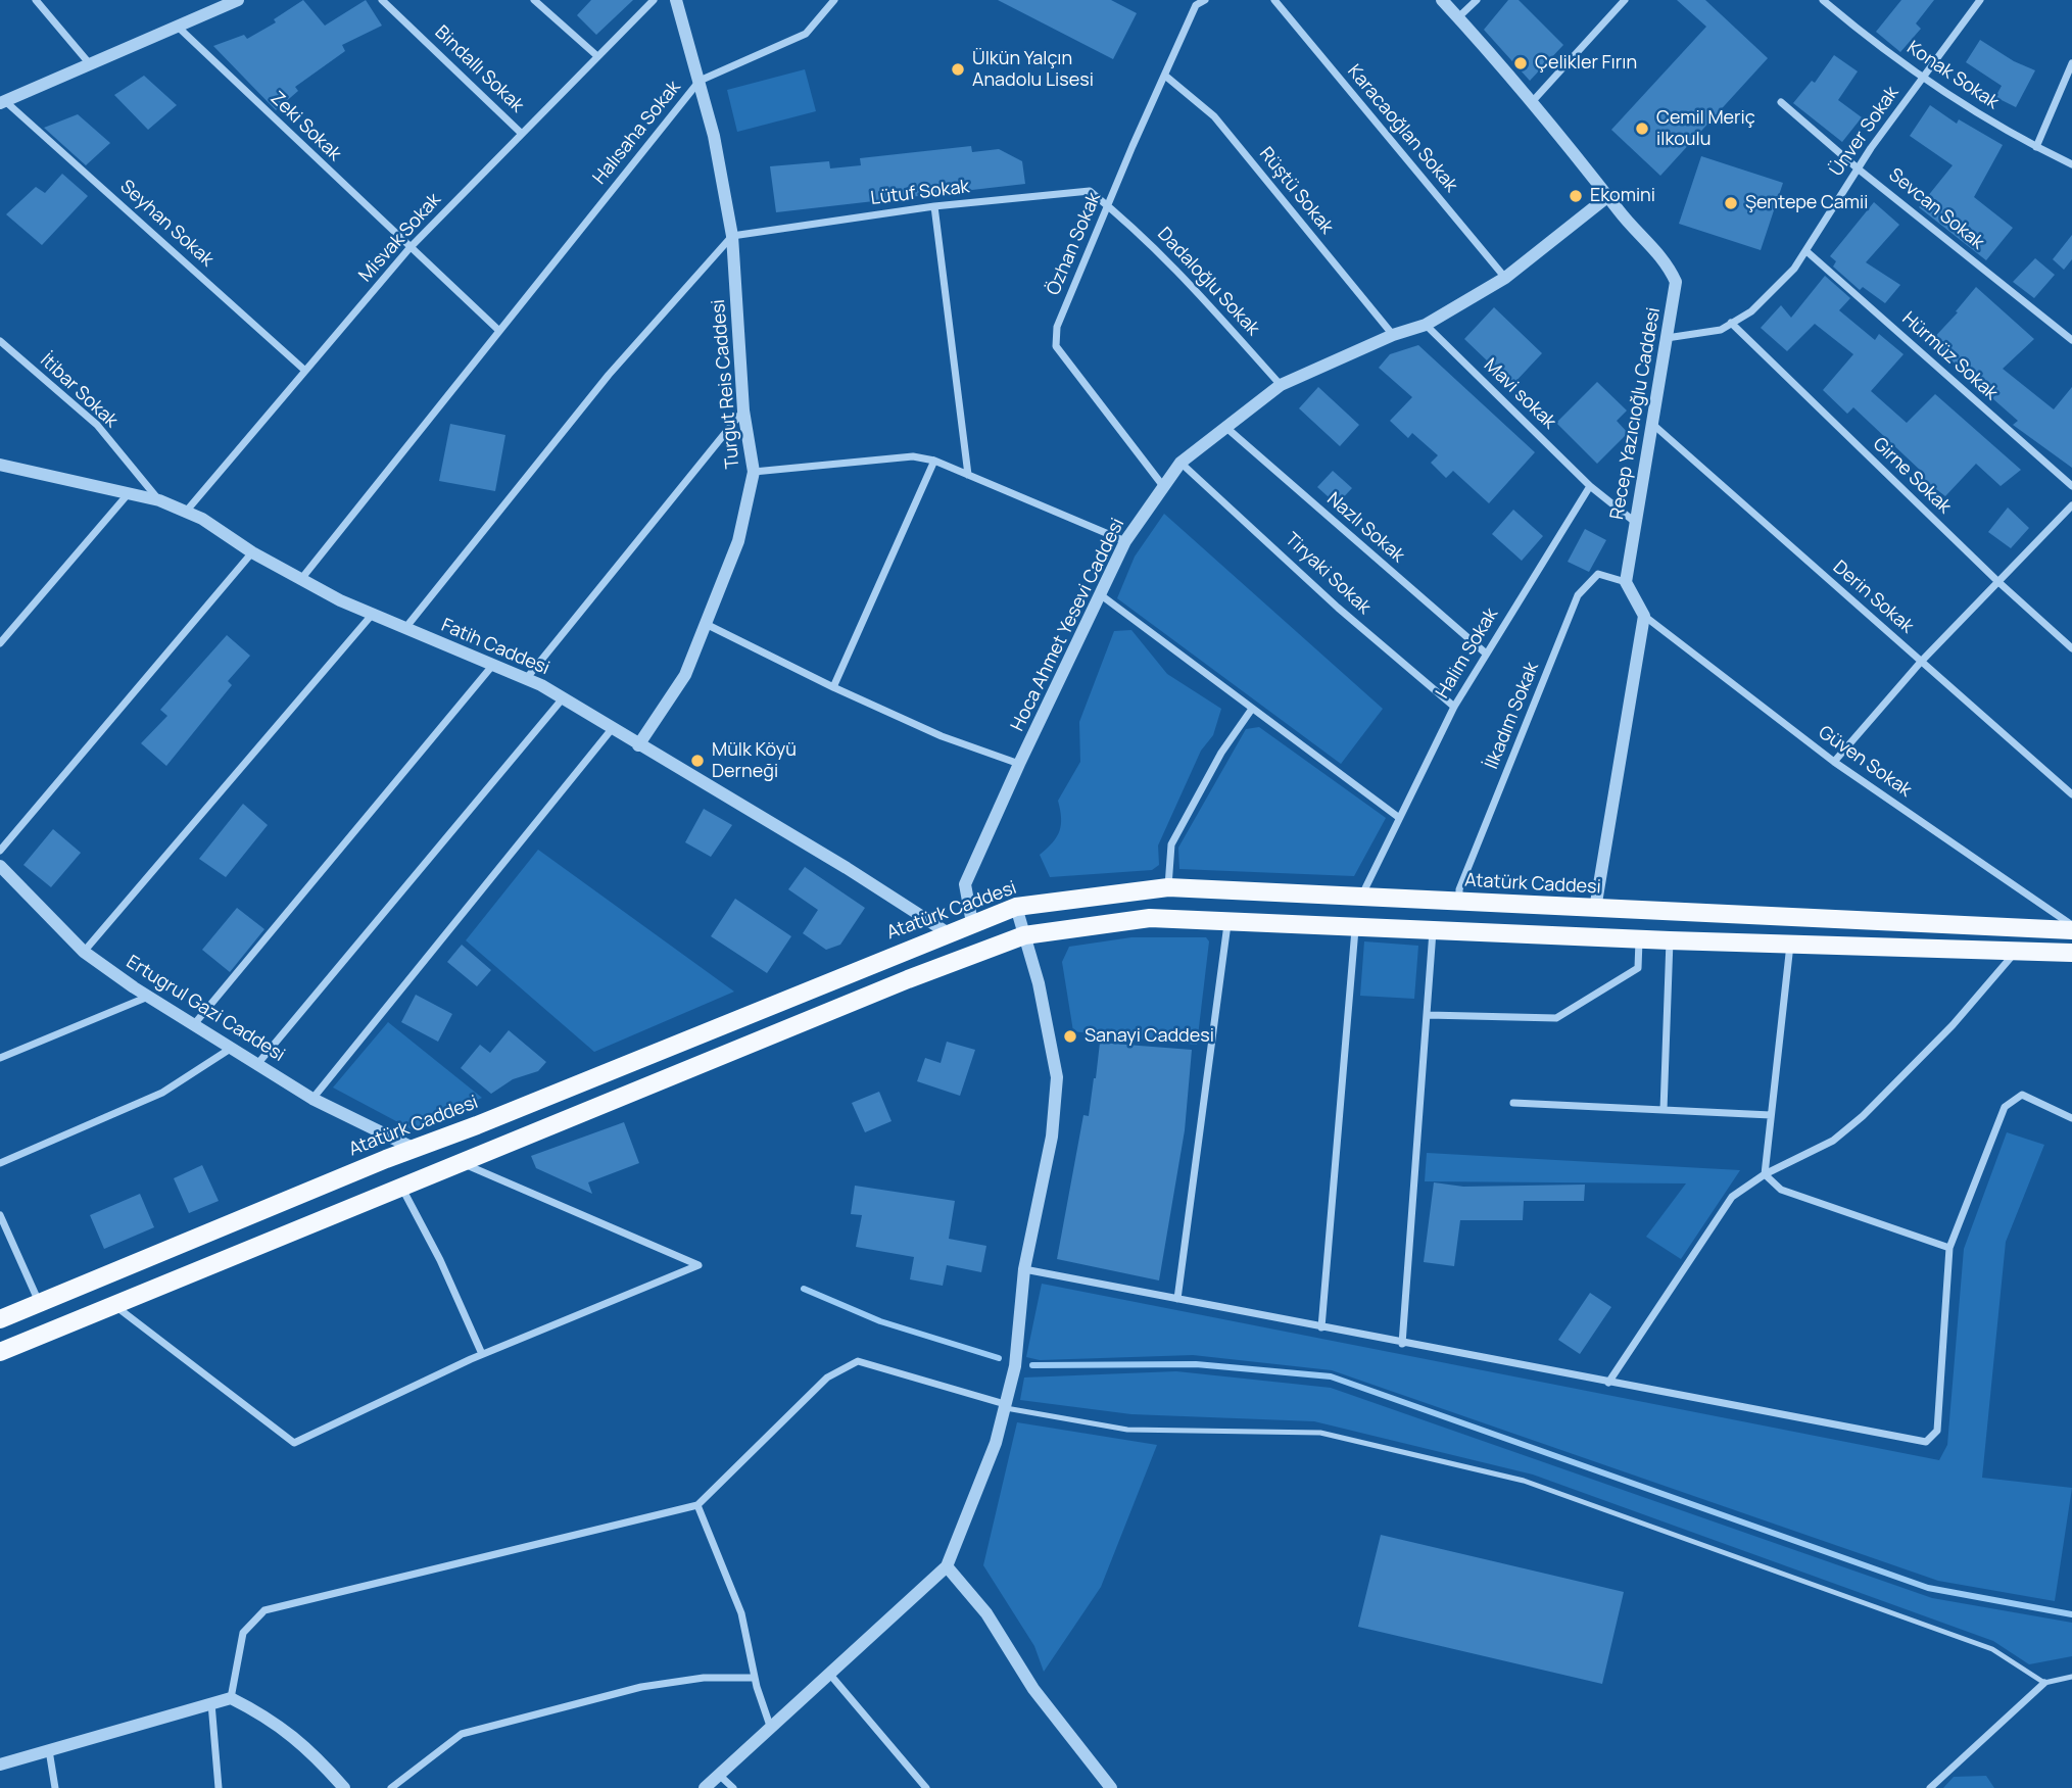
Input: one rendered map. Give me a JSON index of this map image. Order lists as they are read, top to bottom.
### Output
{
  "streets": {
    "main road": ["Atatürk Caddesi"],
    "street": [
      "Bindallı Sokak",
      "Konak Sokak",
      "Zeki Sokak",
      "Karacaoğlan Sokak",
      "Ünver Sokak",
      "Halısaha Sokak",
      "Rüştü Sokak",
      "Lütuf Sokak",
      "Sevcan Sokak",
      "Seyhan Sokak",
      "Misvak Sokak",
      "Özhan Sokak",
      "Dadaloğlu Sokak",
      "Hürmüz Sokak",
      "Turgut Reis Caddesi",
      "İtibar Sokak",
      "Mavi sokak",
      "Recep Yazıcıoğlu Caddesi",
      "Girne Sokak",
      "Nazlı Sokak",
      "Tiryaki Sokak",
      "Derin Sokak",
      "Hoca Ahmet Yesevi Caddesi",
      "Fatih Caddesi",
      "Halim Sokak",
      "İlkadım Sokak",
      "Güven Sokak",
      "Ertugrul Gazi Caddesi"
    ]
  },
  "crossings": [
    ["Bindallı Sokak", "Misvak Sokak"],
    ["Konak Sokak", "Ünver Sokak"],
    ["Zeki Sokak", "Halısaha Sokak"],
    ["Zeki Sokak", "Misvak Sokak"],
    ["Karacaoğlan Sokak", "Hoca Ahmet Yesevi Caddesi"],
    ["Ünver Sokak", "Sevcan Sokak"],
    ["Ünver Sokak", "Hürmüz Sokak"],
    ["Ünver Sokak", "Recep Yazıcıoğlu Caddesi"],
    ["Ünver Sokak", "Girne Sokak"],
    ["Halısaha Sokak", "Turgut Reis Caddesi"],
    ["Halısaha Sokak", "Fatih Caddesi"],
    ["Rüştü Sokak", "Özhan Sokak"],
    ["Rüştü Sokak", "Hoca Ahmet Yesevi Caddesi"],
    ["Lütuf Sokak", "Özhan Sokak"],
    ["Lütuf Sokak", "Dadaloğlu Sokak"],
    ["Lütuf Sokak", "Turgut Reis Caddesi"],
    ["Seyhan Sokak", "Misvak Sokak"],
    ["Misvak Sokak", "Fatih Caddesi"],
    ["Özhan Sokak", "Dadaloğlu Sokak"],
    ["Özhan Sokak", "Hoca Ahmet Yesevi Caddesi"],
    ["Dadaloğlu Sokak", "Hoca Ahmet Yesevi Caddesi"],
    ["Turgut Reis Caddesi", "Fatih Caddesi"],
    ["İtibar Sokak", "Fatih Caddesi"],
    ["Mavi sokak", "Hoca Ahmet Yesevi Caddesi"],
    ["Mavi sokak", "Halim Sokak"],
    ["Recep Yazıcıoğlu Caddesi", "Derin Sokak"],
    ["Recep Yazıcıoğlu Caddesi", "Hoca Ahmet Yesevi Caddesi"],
    ["Recep Yazıcıoğlu Caddesi", "İlkadım Sokak"],
    ["Nazlı Sokak", "Hoca Ahmet Yesevi Caddesi"],
    ["Nazlı Sokak", "Halim Sokak"],
    ["Tiryaki Sokak", "Hoca Ahmet Yesevi Caddesi"],
    ["Tiryaki Sokak", "Halim Sokak"],
    ["Hoca Ahmet Yesevi Caddesi", "Atatürk Caddesi"],
    ["Fatih Caddesi", "Atatürk Caddesi"],
    ["Halim Sokak", "Atatürk Caddesi"],
    ["İlkadım Sokak", "Atatürk Caddesi"],
    ["Atatürk Caddesi", "Ertugrul Gazi Caddesi"]
  ],
  "places": [
    "Çelikler Fırın",
    "Ülkün Yalçın Anadolu Lisesi",
    "Cemil Meriç ilkoulu",
    "Ekomini",
    "Şentepe Camii",
    "Mülk Köyü Derneği",
    "Sanayi Caddesi"
  ]
}
